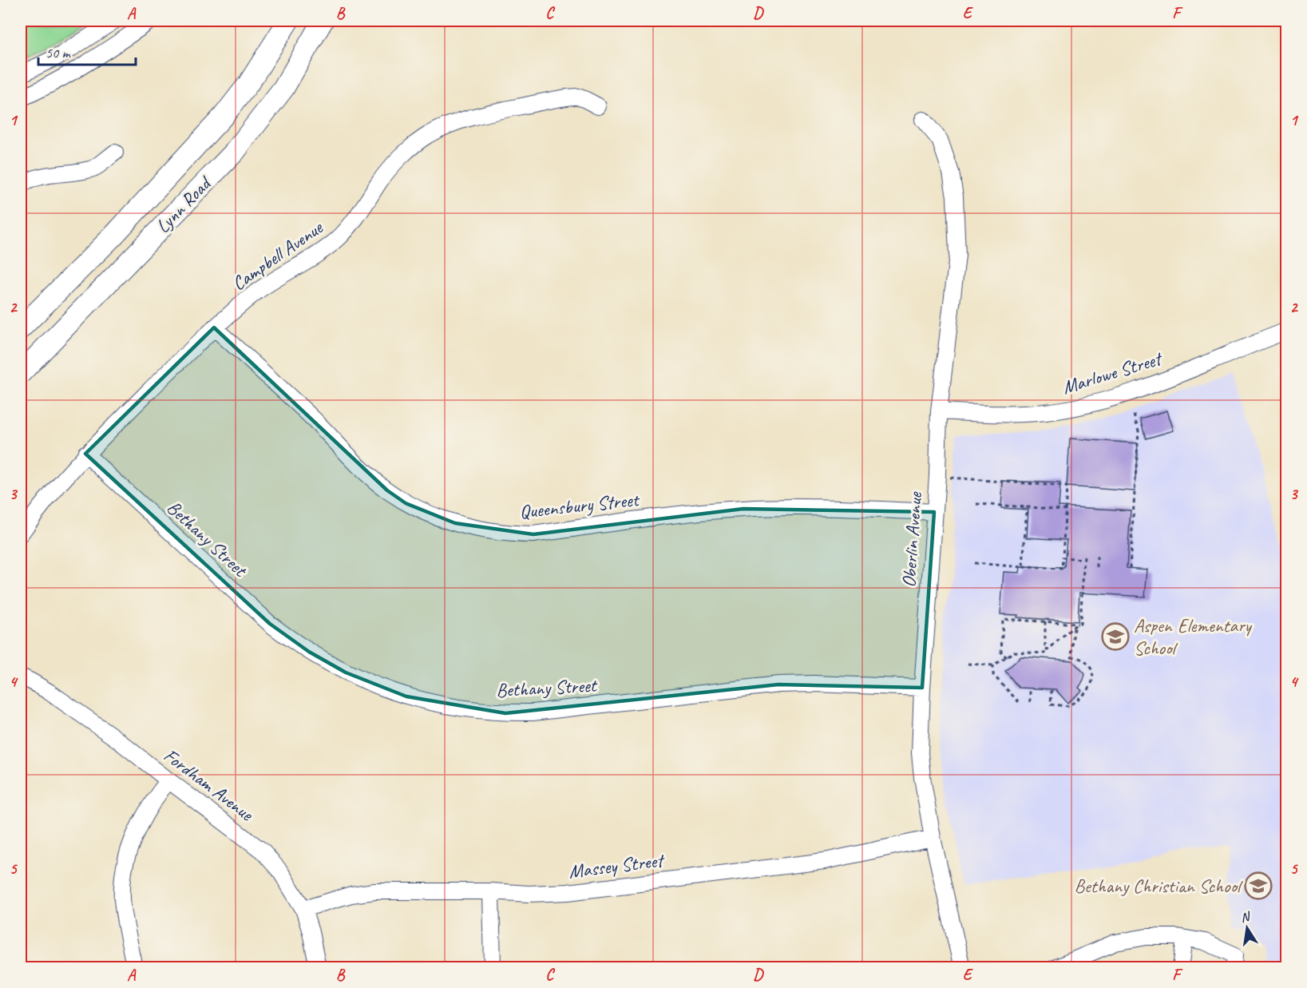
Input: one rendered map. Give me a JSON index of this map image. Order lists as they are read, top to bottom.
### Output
{
  "streets": {
    "main road": ["Lynn Road"],
    "street": [
      "Campbell Avenue",
      "Marlowe Street",
      "Queensbury Street",
      "Bethany Street",
      "Oberlin Avenue",
      "Fordham Avenue",
      "Massey Street"
    ]
  },
  "crossings": [
    ["Campbell Avenue", "Queensbury Street"],
    ["Campbell Avenue", "Bethany Street"],
    ["Marlowe Street", "Oberlin Avenue"],
    ["Queensbury Street", "Oberlin Avenue"],
    ["Bethany Street", "Oberlin Avenue"],
    ["Oberlin Avenue", "Massey Street"],
    ["Fordham Avenue", "Massey Street"]
  ],
  "places": {
    "school or university": ["Aspen Elementary School", "Bethany Christian School"]
  },
  "scale_bar": "50 m",
  "north": "top",
  "grid": {
    "columns": [
      "A",
      "B",
      "C",
      "D",
      "E",
      "F"
    ],
    "rows": [
      "1",
      "2",
      "3",
      "4",
      "5"
    ]
  }
}
